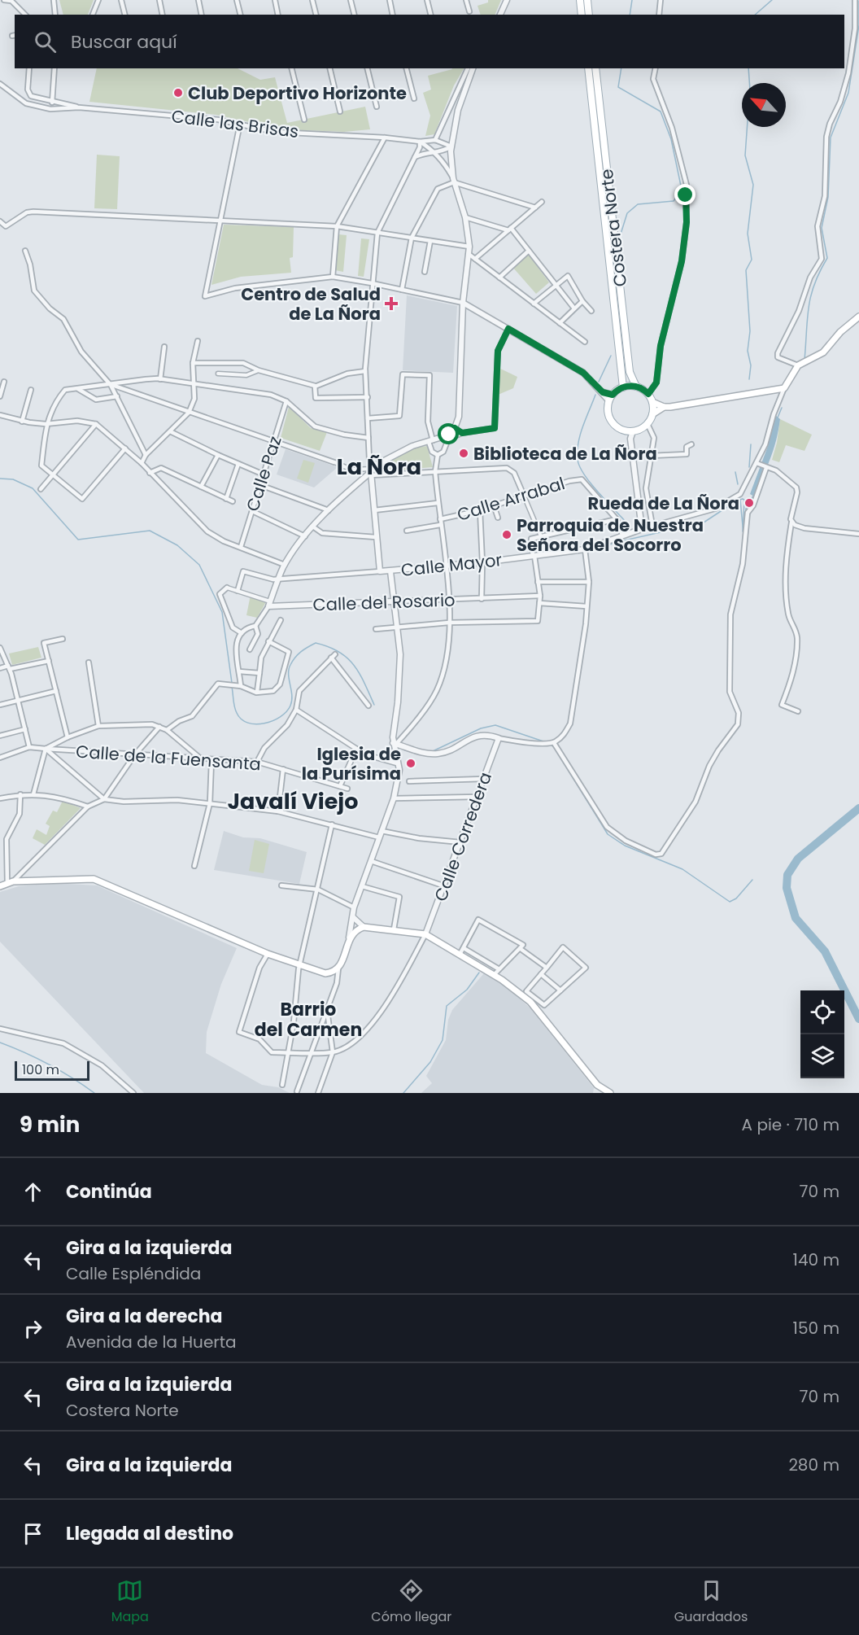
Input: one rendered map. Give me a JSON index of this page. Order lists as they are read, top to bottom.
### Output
{
  "streets": {
    "main road": ["Costera Norte"],
    "street": [
      "Calle las Brisas",
      "Calle Paz",
      "Calle Arrabal",
      "Calle Mayor",
      "Calle del Rosario",
      "Calle de la Fuensanta",
      "Calle Corredera"
    ]
  },
  "districts": ["La Ñora", "Javalí Viejo", "Barrio del Carmen"],
  "places": {
    "other": [
      "Club Deportivo Horizonte",
      "Biblioteca de La Ñora",
      "Rueda de La Ñora",
      "Parroquia de Nuestra Señora del Socorro",
      "Iglesia de la Purísima"
    ],
    "health": ["Centro de Salud de La Ñora"]
  },
  "scale_bar": "100 m",
  "north": "top left",
  "page": {
    "search": "Buscar aquí",
    "scale": "100 m",
    "heading": ["9 min", "A pie · 710 m"],
    "list": [
      ["Continúa", "70 m"],
      ["Gira a la izquierda", "Calle Espléndida", "140 m"],
      ["Gira a la derecha", "Avenida de la Huerta", "150 m"],
      ["Gira a la izquierda", "Costera Norte", "70 m"],
      ["Gira a la izquierda", "280 m"],
      "Llegada al destino"
    ],
    "nav": ["Mapa", "Cómo llegar", "Guardados"]
  }
}
